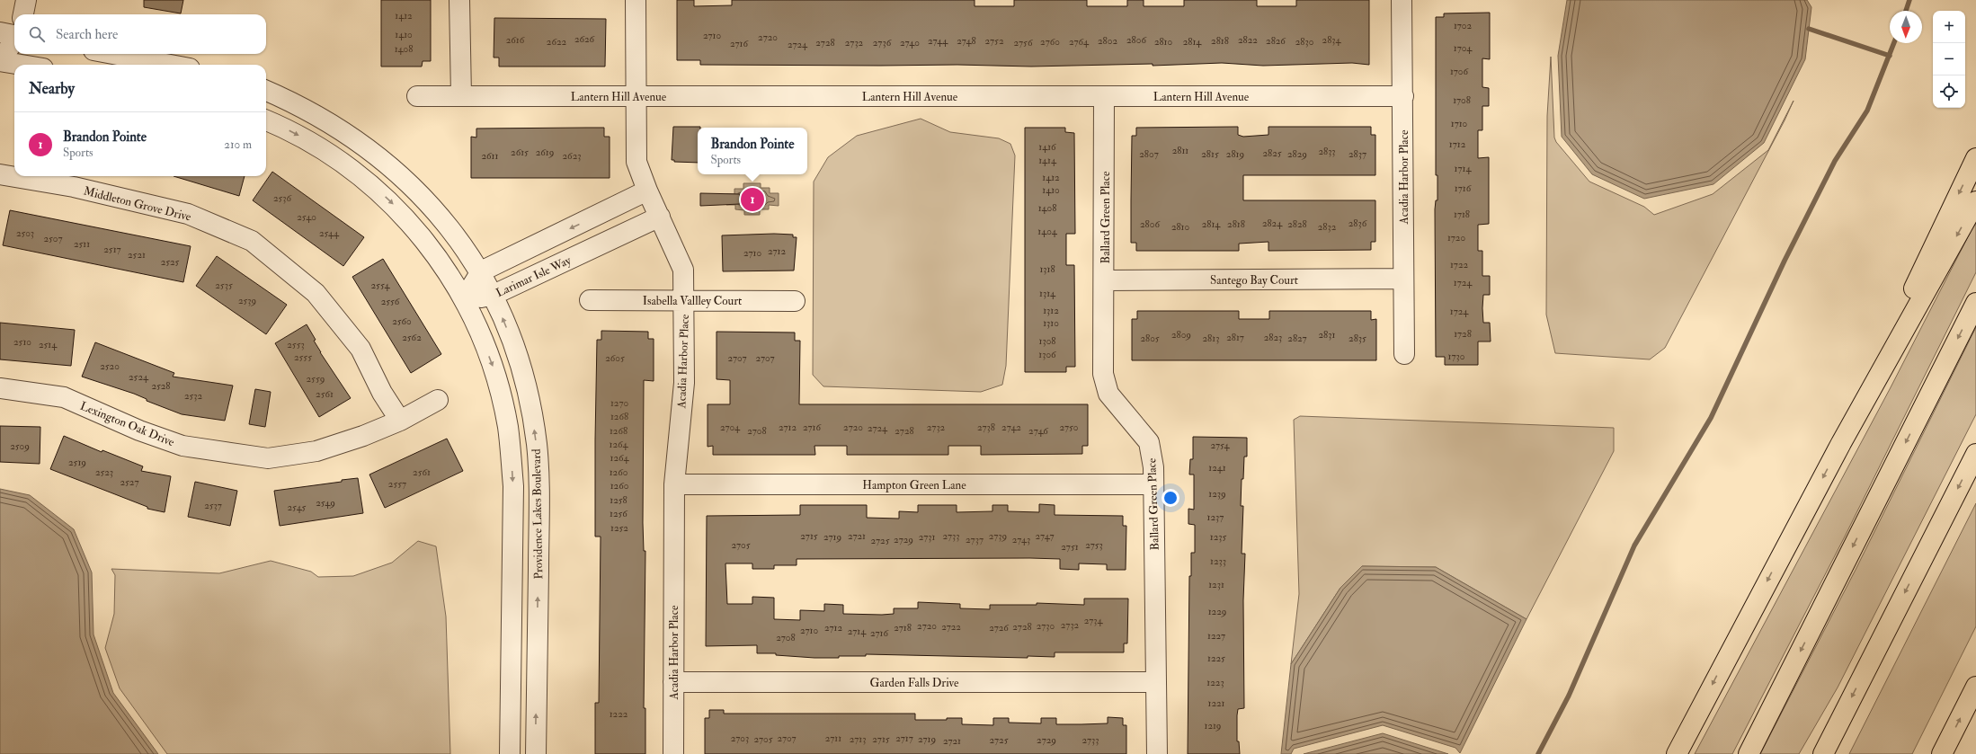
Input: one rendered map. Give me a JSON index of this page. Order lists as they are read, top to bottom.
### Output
{
  "streets": {
    "street": [
      "Lantern Hill Avenue",
      "Acadia Harbor Place",
      "Middleton Grove Drive",
      "Ballard Green Place",
      "Larimar Isle Way",
      "Santego Bay Court",
      "Isabella Vallley Court",
      "Lexington Oak Drive",
      "Hampton Green Lane",
      "Providence Lakes Boulevard",
      "Garden Falls Drive"
    ]
  },
  "crossings": [
    ["Lantern Hill Avenue", "Acadia Harbor Place"],
    ["Lantern Hill Avenue", "Ballard Green Place"],
    ["Acadia Harbor Place", "Larimar Isle Way"],
    ["Acadia Harbor Place", "Santego Bay Court"],
    ["Acadia Harbor Place", "Isabella Vallley Court"],
    ["Acadia Harbor Place", "Hampton Green Lane"],
    ["Acadia Harbor Place", "Garden Falls Drive"],
    ["Middleton Grove Drive", "Lexington Oak Drive"],
    ["Ballard Green Place", "Santego Bay Court"],
    ["Ballard Green Place", "Hampton Green Lane"],
    ["Ballard Green Place", "Garden Falls Drive"],
    ["Larimar Isle Way", "Providence Lakes Boulevard"]
  ],
  "house_numbers": [
    "1412",
    "1702",
    "1410",
    "2710",
    "2720",
    "2626",
    "2616",
    "2806",
    "2822",
    "2834",
    "2744",
    "2748",
    "2752",
    "2802",
    "2818",
    "2826",
    "2622",
    "2760",
    "2764",
    "2810",
    "2814",
    "2830",
    "2728",
    "2732",
    "2736",
    "2740",
    "2756",
    "2716",
    "2724",
    "1704",
    "1408",
    "1706",
    "1708",
    "1710",
    "1712",
    "1416",
    "2811",
    "2833",
    "2615",
    "2619",
    "2825",
    "2807",
    "2815",
    "2819",
    "2829",
    "2837",
    "2611",
    "2623",
    "1414",
    "1714",
    "1412",
    "1716",
    "1410",
    "2536",
    "1408",
    "1718",
    "2540",
    "2824",
    "2836",
    "2806",
    "2814",
    "2818",
    "2828",
    "2810",
    "2832",
    "1404",
    "2503",
    "2544",
    "1720",
    "2507",
    "2511",
    "2517",
    "2712",
    "2710",
    "2521",
    "2525",
    "1722",
    "1318",
    "1724",
    "2535",
    "2554",
    "1314",
    "2539",
    "2556",
    "1312",
    "1724",
    "2560",
    "1310",
    "1728",
    "2809",
    "2831",
    "2562",
    "2817",
    "2823",
    "2805",
    "2813",
    "2827",
    "2835",
    "1308",
    "2510",
    "2514",
    "2553",
    "1306",
    "1730",
    "2555",
    "2605",
    "2707",
    "2707",
    "2520",
    "2524",
    "2559",
    "2528",
    "2561",
    "2532",
    "1270",
    "1268",
    "2704",
    "2712",
    "2716",
    "2720",
    "2732",
    "2738",
    "2742",
    "2750",
    "2724",
    "1268",
    "2708",
    "2728",
    "2746",
    "1264",
    "2754",
    "2509",
    "1264",
    "2519",
    "1241",
    "2523",
    "2561",
    "1260",
    "2527",
    "2557",
    "1260",
    "1239",
    "1258",
    "2549",
    "2537",
    "2545",
    "1256",
    "1237",
    "1252",
    "2715",
    "2721",
    "2733",
    "2739",
    "2747",
    "2719",
    "2731",
    "1235",
    "2729",
    "2737",
    "2743",
    "2725",
    "2705",
    "2753",
    "2751",
    "1233",
    "1231",
    "1229",
    "2734",
    "2732",
    "2720",
    "2730",
    "2722",
    "2728",
    "2712",
    "2718",
    "2726",
    "2710",
    "2714",
    "2716",
    "1227",
    "2708",
    "1225",
    "1223",
    "1221",
    "1222",
    "1219",
    "2703",
    "2707",
    "2711",
    "2717",
    "2705",
    "2713",
    "2715",
    "2719",
    "2725",
    "2729",
    "2733",
    "2721"
  ],
  "north": "bottom",
  "page": {
    "map_buttons": ["+", "−"],
    "search": "Search here",
    "heading": "Nearby",
    "list": [
      {
        "mark": "1",
        "name": "Brandon Pointe",
        "note": "Sports",
        "value": "210 m"
      }
    ],
    "popup": ["Brandon Pointe", "Sports"],
    "pins": "1"
  }
}
